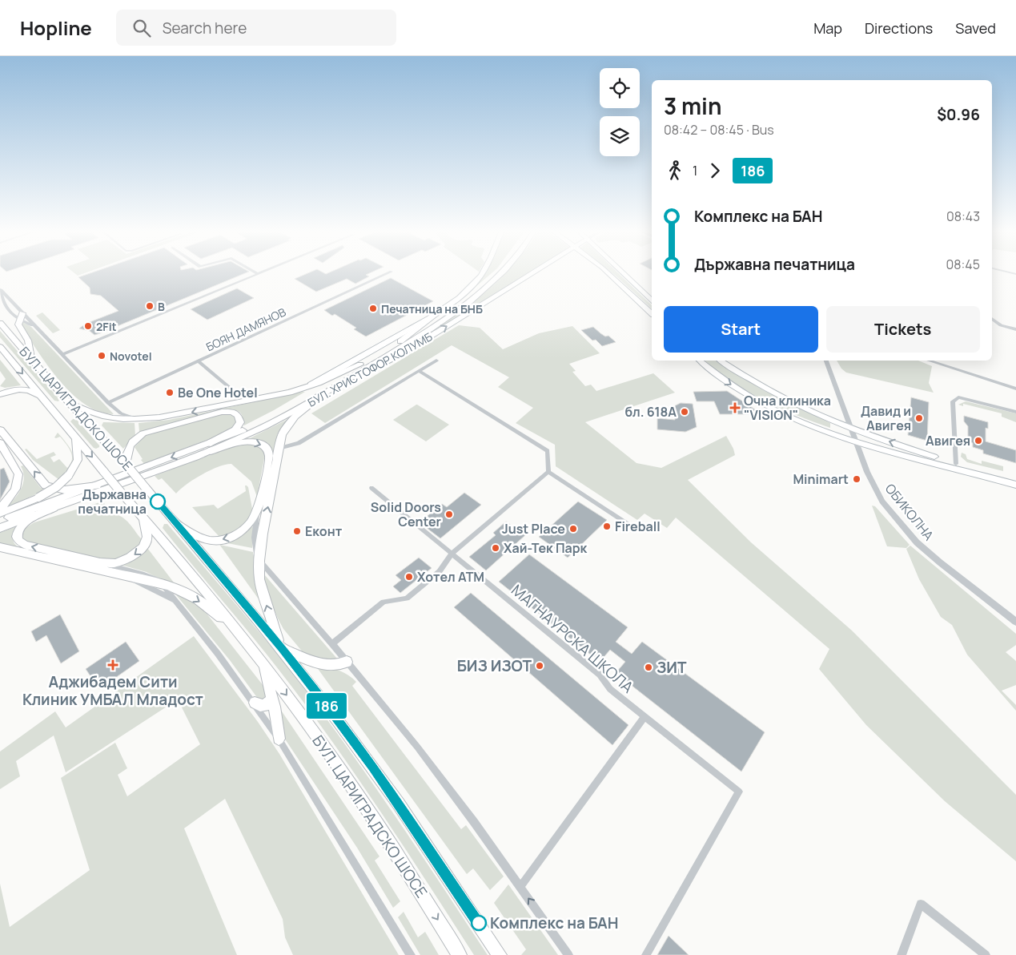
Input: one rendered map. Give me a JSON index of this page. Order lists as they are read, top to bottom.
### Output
{
  "streets": {
    "main road": ["БУЛ. ХРИСТОФОР КОЛУМБ", "БУЛ. ЦАРИГРАДСКО ШОСЕ"],
    "street": ["БОЯН ДАМЯНОВ", "ОБИКОЛНА", "МАГНАУРСКА ШКОЛА"]
  },
  "crossings": [
    ["БОЯН ДАМЯНОВ", "БУЛ. ЦАРИГРАДСКО ШОСЕ"]
  ],
  "places": {
    "other": [
      "B",
      "Печатница на БНБ",
      "2Fit",
      "Novotel",
      "Be One Hotel",
      "бл. 618А",
      "Давид и Авигея",
      "Авигея",
      "Minimart",
      "Държавна печатница",
      "Solid Doors Center",
      "Fireball",
      "Just Place",
      "Еконт",
      "Хай-Тек Парк",
      "Хотел АТМ",
      "БИЗ ИЗОТ",
      "ЗИТ",
      "Комплекс на БАН"
    ],
    "health": ["Очна клиника \"VISION\"", "Аджибадем Сити Клиник УМБАЛ Младост"]
  },
  "lines": ["bus line 186"],
  "page": {
    "header": "Hopline",
    "search": "Search here",
    "nav": ["Map", "Directions", "Saved"],
    "on_map": "186",
    "heading": ["3 min", "08:42 – 08:45 · Bus", "$0.96"],
    "legs": ["1", "186"],
    "list": [
      {
        "name": "Комплекс на БАН",
        "value": "08:43"
      },
      {
        "name": "Държавна печатница",
        "value": "08:45"
      }
    ],
    "buttons": ["Start", "Tickets"]
  }
}
